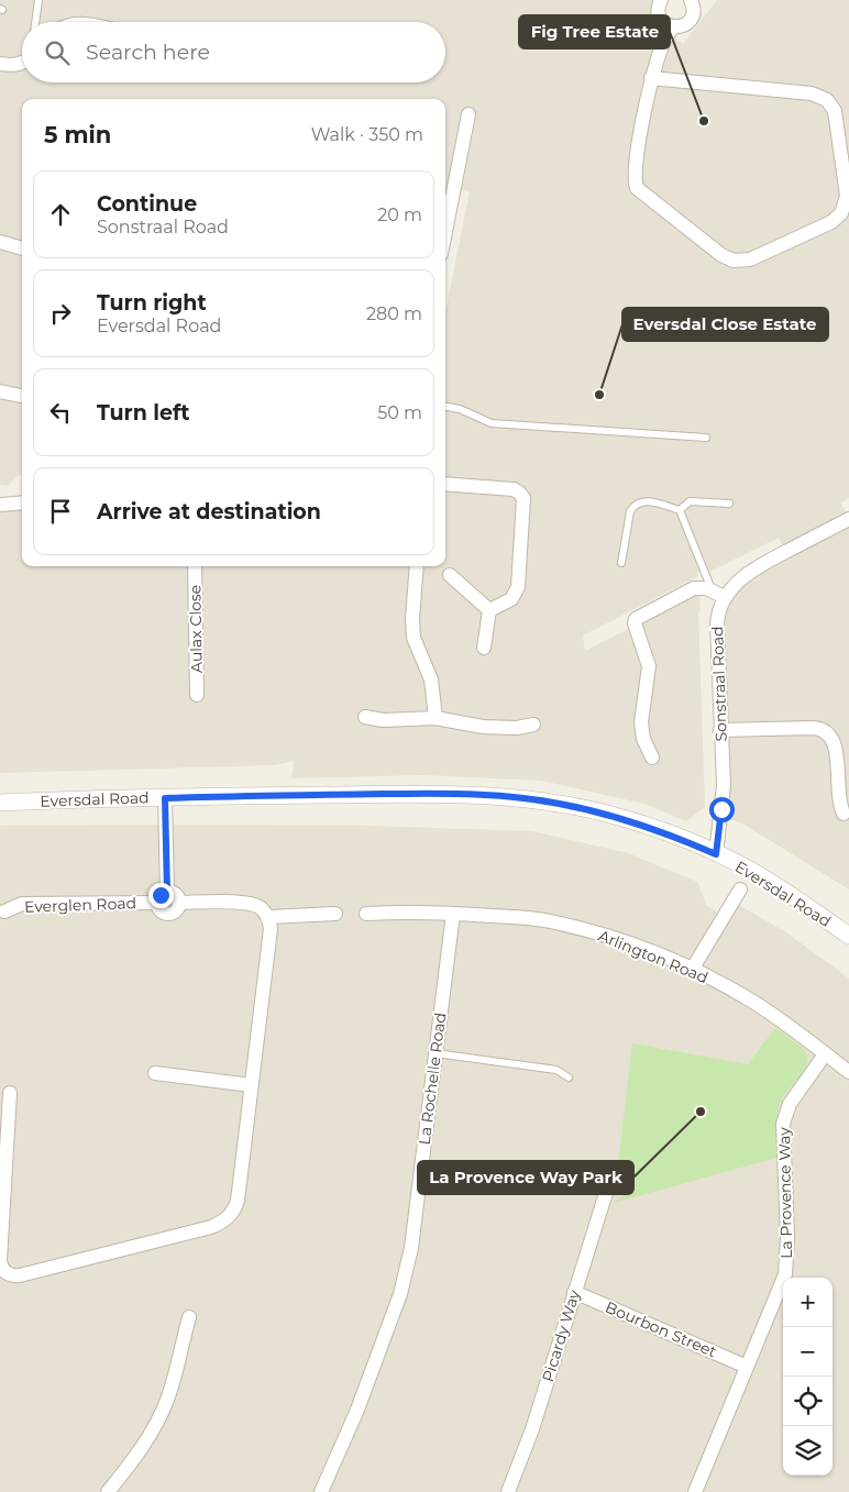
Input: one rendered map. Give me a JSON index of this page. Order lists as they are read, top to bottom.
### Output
{
  "streets": {
    "street": [
      "Aulax Close",
      "Sonstraal Road",
      "Eversdal Road",
      "Everglen Road",
      "Arlington Road",
      "La Rochelle Road",
      "La Provence Way",
      "Bourbon Street",
      "Picardy Way"
    ]
  },
  "crossings": [
    ["Sonstraal Road", "Eversdal Road"],
    ["Arlington Road", "La Rochelle Road"],
    ["Arlington Road", "La Provence Way"],
    ["La Provence Way", "Bourbon Street"],
    ["Bourbon Street", "Picardy Way"]
  ],
  "places": ["Fig Tree Estate", "Eversdal Close Estate", "La Provence Way Park"],
  "page": {
    "search": "Search here",
    "heading": ["5 min", "Walk · 350 m"],
    "list": [
      ["Continue", "Sonstraal Road", "20 m"],
      ["Turn right", "Eversdal Road", "280 m"],
      ["Turn left", "50 m"],
      "Arrive at destination"
    ],
    "map_buttons": ["+", "−"]
  }
}
